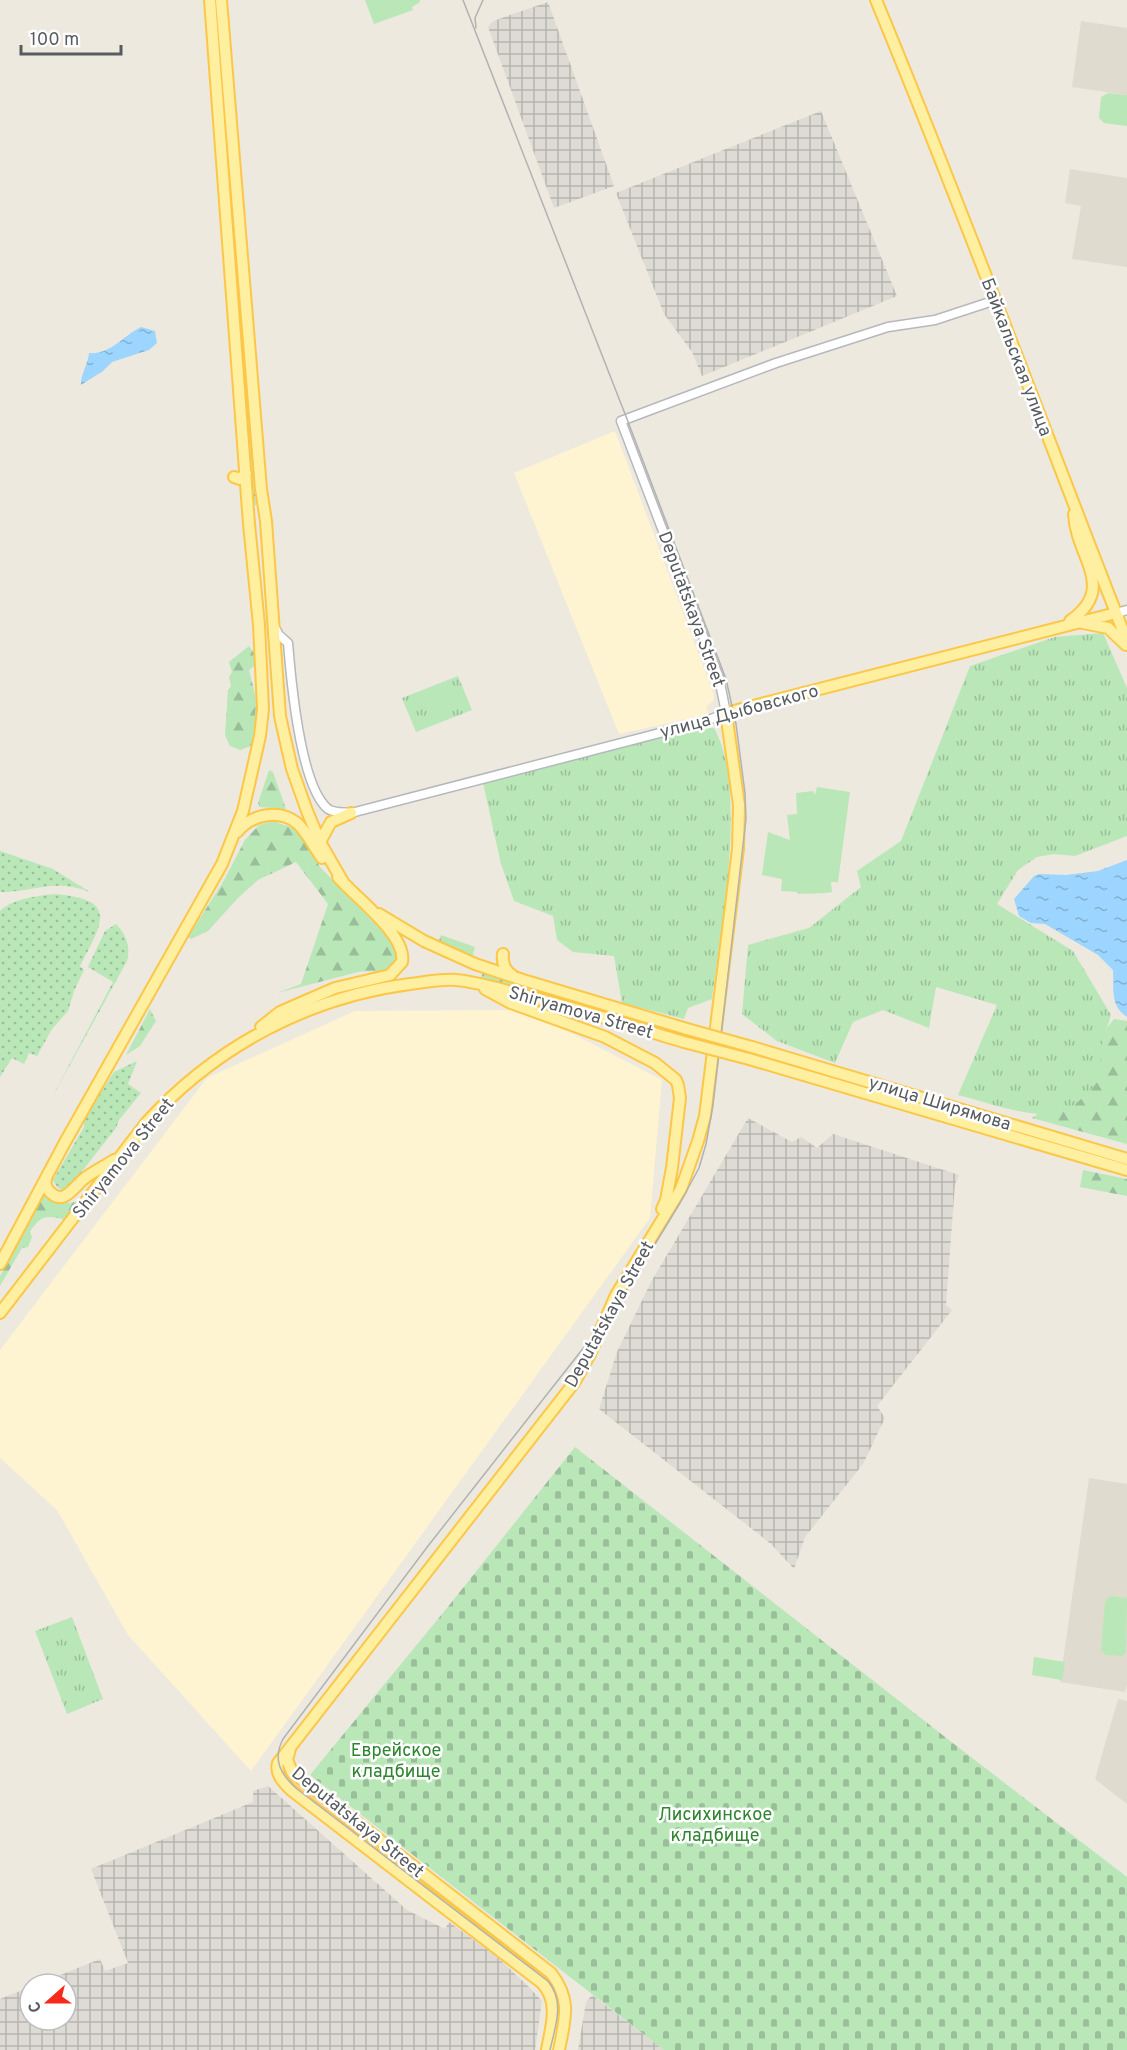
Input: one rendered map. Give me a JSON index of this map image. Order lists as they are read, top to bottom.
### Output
{
  "streets": {
    "main road": [
      "Байкальская улица",
      "Deputatskaya Street",
      "улица Дыбовского",
      "Shiryamova Street",
      "улица Ширямова"
    ]
  },
  "crossings": [
    ["Байкальская улица", "Deputatskaya Street"],
    ["Байкальская улица", "улица Дыбовского"],
    ["Deputatskaya Street", "улица Дыбовского"]
  ],
  "parks": ["Еврейское кладбище", "Лисихинское кладбище"],
  "scale_bar": "100 m",
  "north": "left"
}
